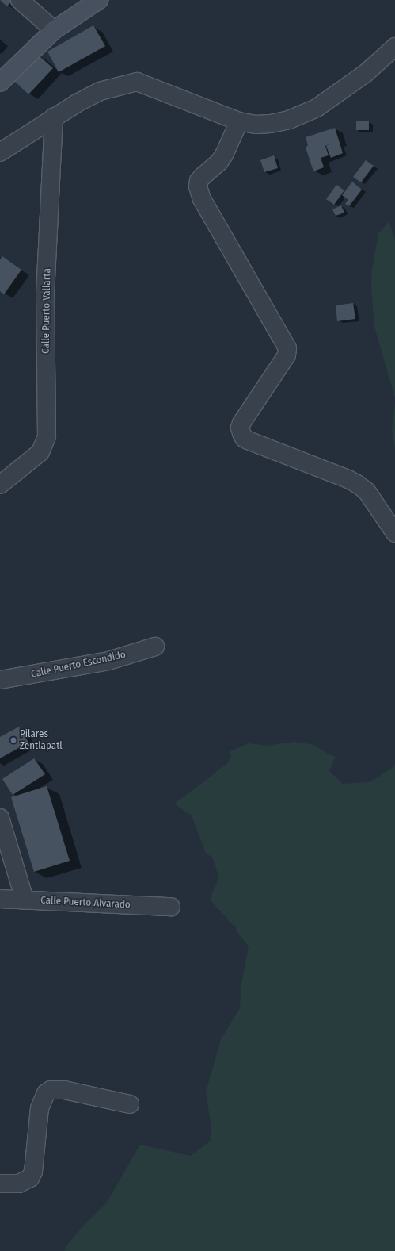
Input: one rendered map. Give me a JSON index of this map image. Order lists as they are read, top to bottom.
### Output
{
  "streets": {
    "street": ["Calle Puerto Vallarta", "Calle Puerto Escondido", "Calle Puerto Alvarado"]
  },
  "places": ["Pilares Zentlapatl"]
}
